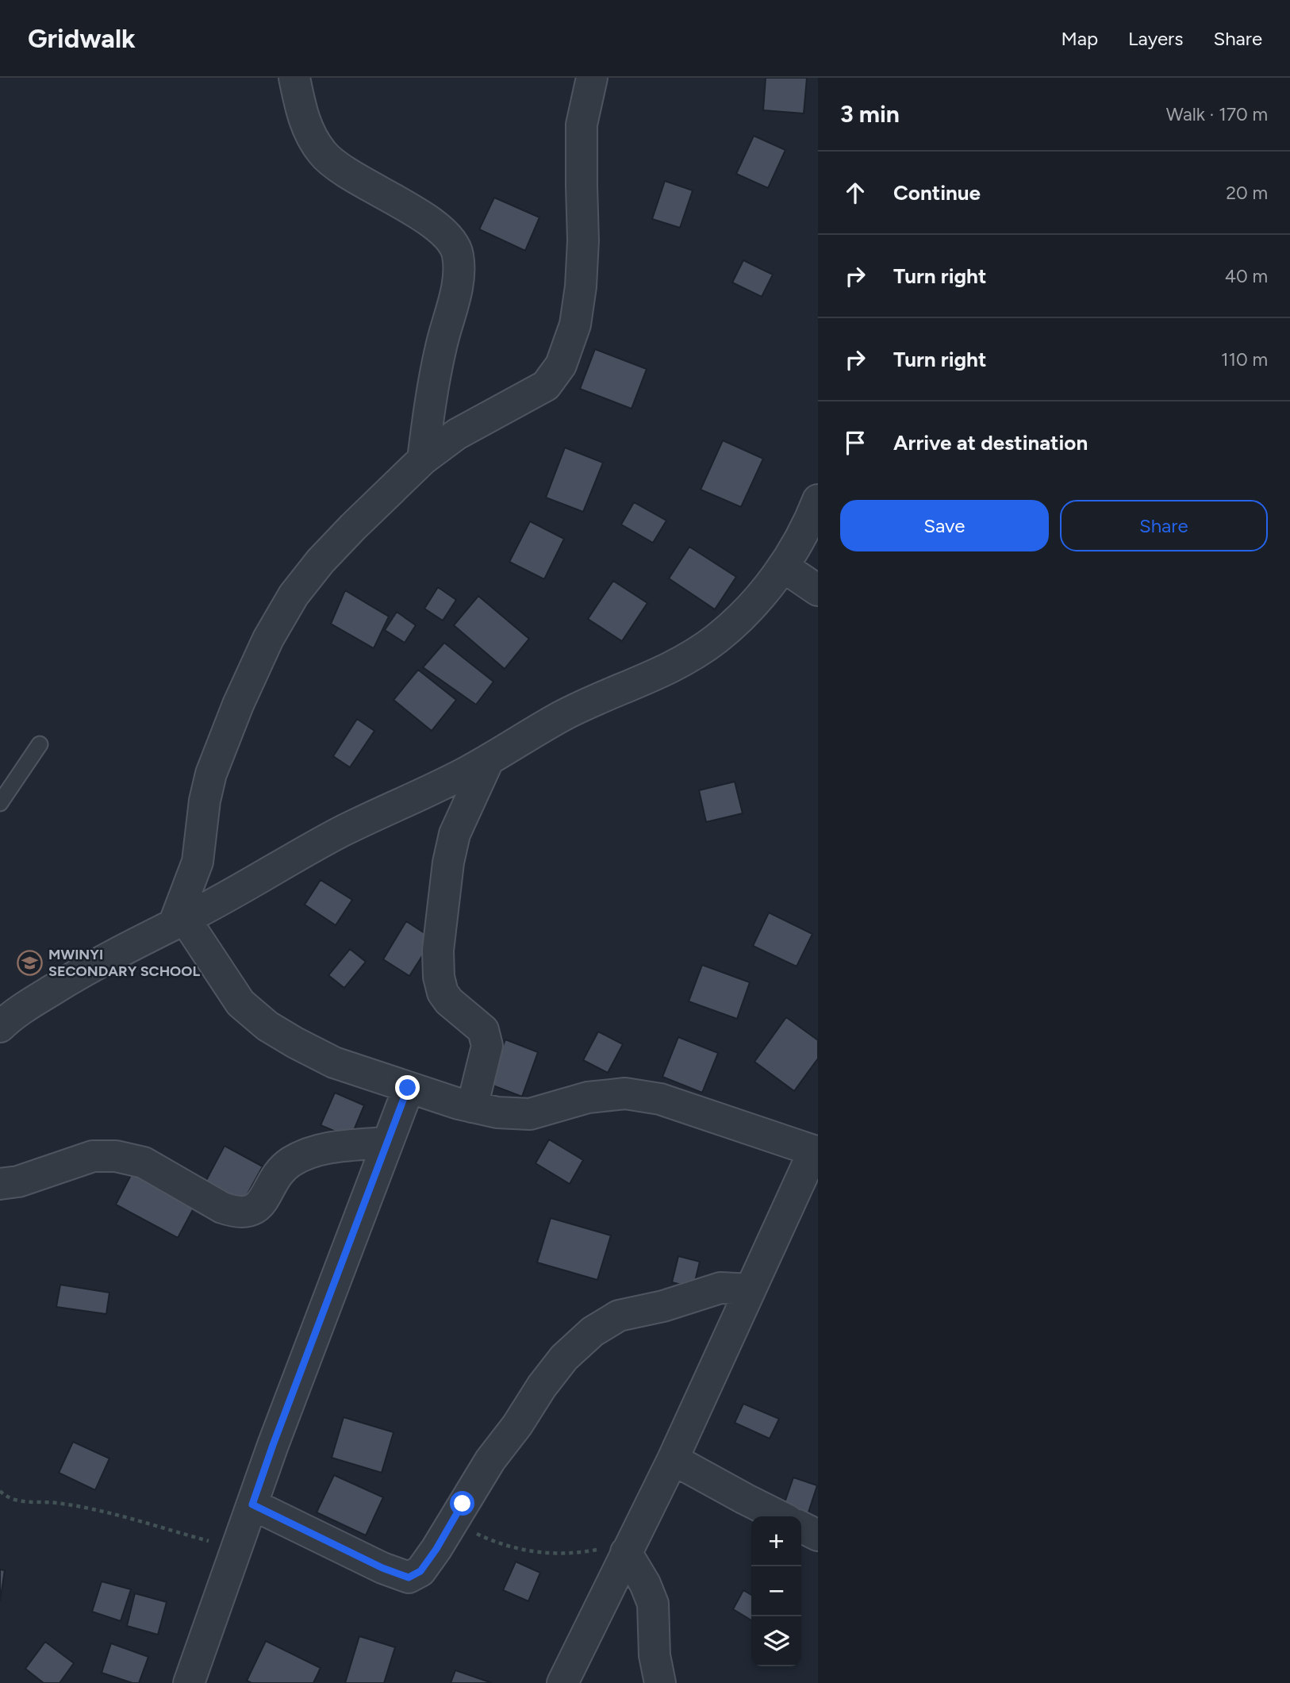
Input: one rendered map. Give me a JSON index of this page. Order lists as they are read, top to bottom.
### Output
{
  "places": {
    "school or university": ["MWINYI SECONDARY SCHOOL"]
  },
  "page": {
    "header": "Gridwalk",
    "nav": ["Map", "Layers", "Share"],
    "heading": ["3 min", "Walk · 170 m"],
    "list": [
      ["Continue", "20 m"],
      ["Turn right", "40 m"],
      ["Turn right", "110 m"],
      "Arrive at destination"
    ],
    "buttons": ["Save", "Share"],
    "map_buttons": ["+", "−"]
  }
}
